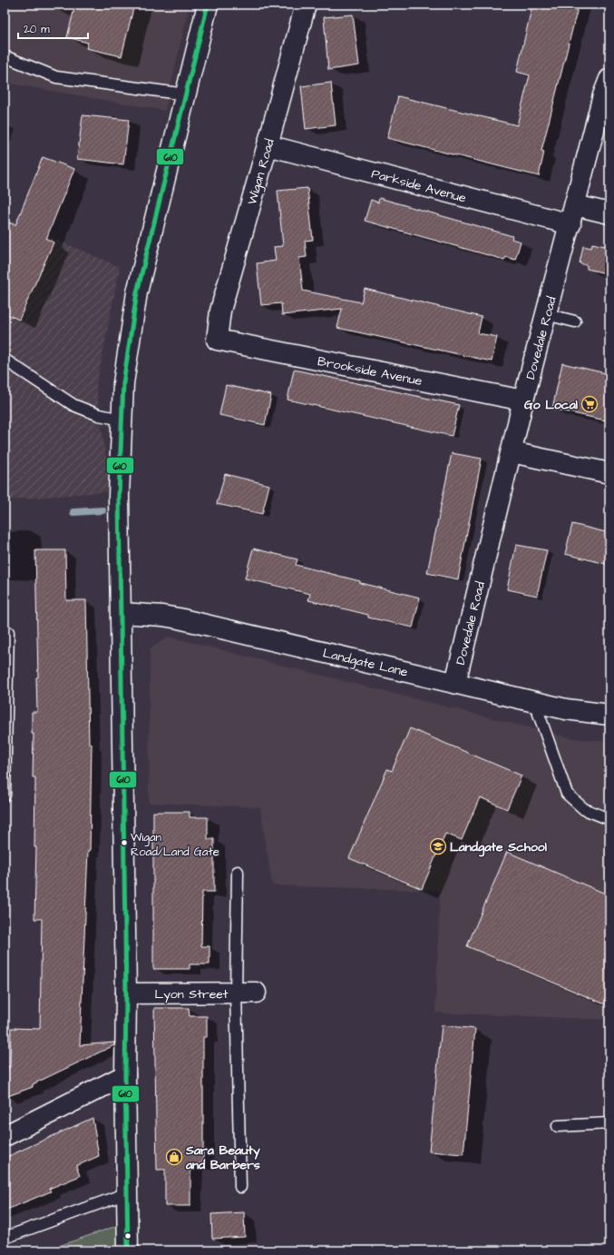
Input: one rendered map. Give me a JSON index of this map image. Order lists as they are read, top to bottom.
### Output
{
  "streets": {
    "street": [
      "Wigan Road",
      "Parkside Avenue",
      "Dovedale Road",
      "Brookside Avenue",
      "Landgate Lane",
      "Lyon Street"
    ]
  },
  "crossings": [
    ["Wigan Road", "Parkside Avenue"],
    ["Wigan Road", "Brookside Avenue"],
    ["Parkside Avenue", "Dovedale Road"],
    ["Dovedale Road", "Brookside Avenue"],
    ["Dovedale Road", "Landgate Lane"]
  ],
  "places": {
    "supermarket": ["Go Local"],
    "other": ["Wigan Road/Land Gate"],
    "school or university": ["Landgate School"],
    "shop": ["Sara Beauty and Barbers"]
  },
  "lines": ["transit line 610"],
  "scale_bar": "20 m"
}
